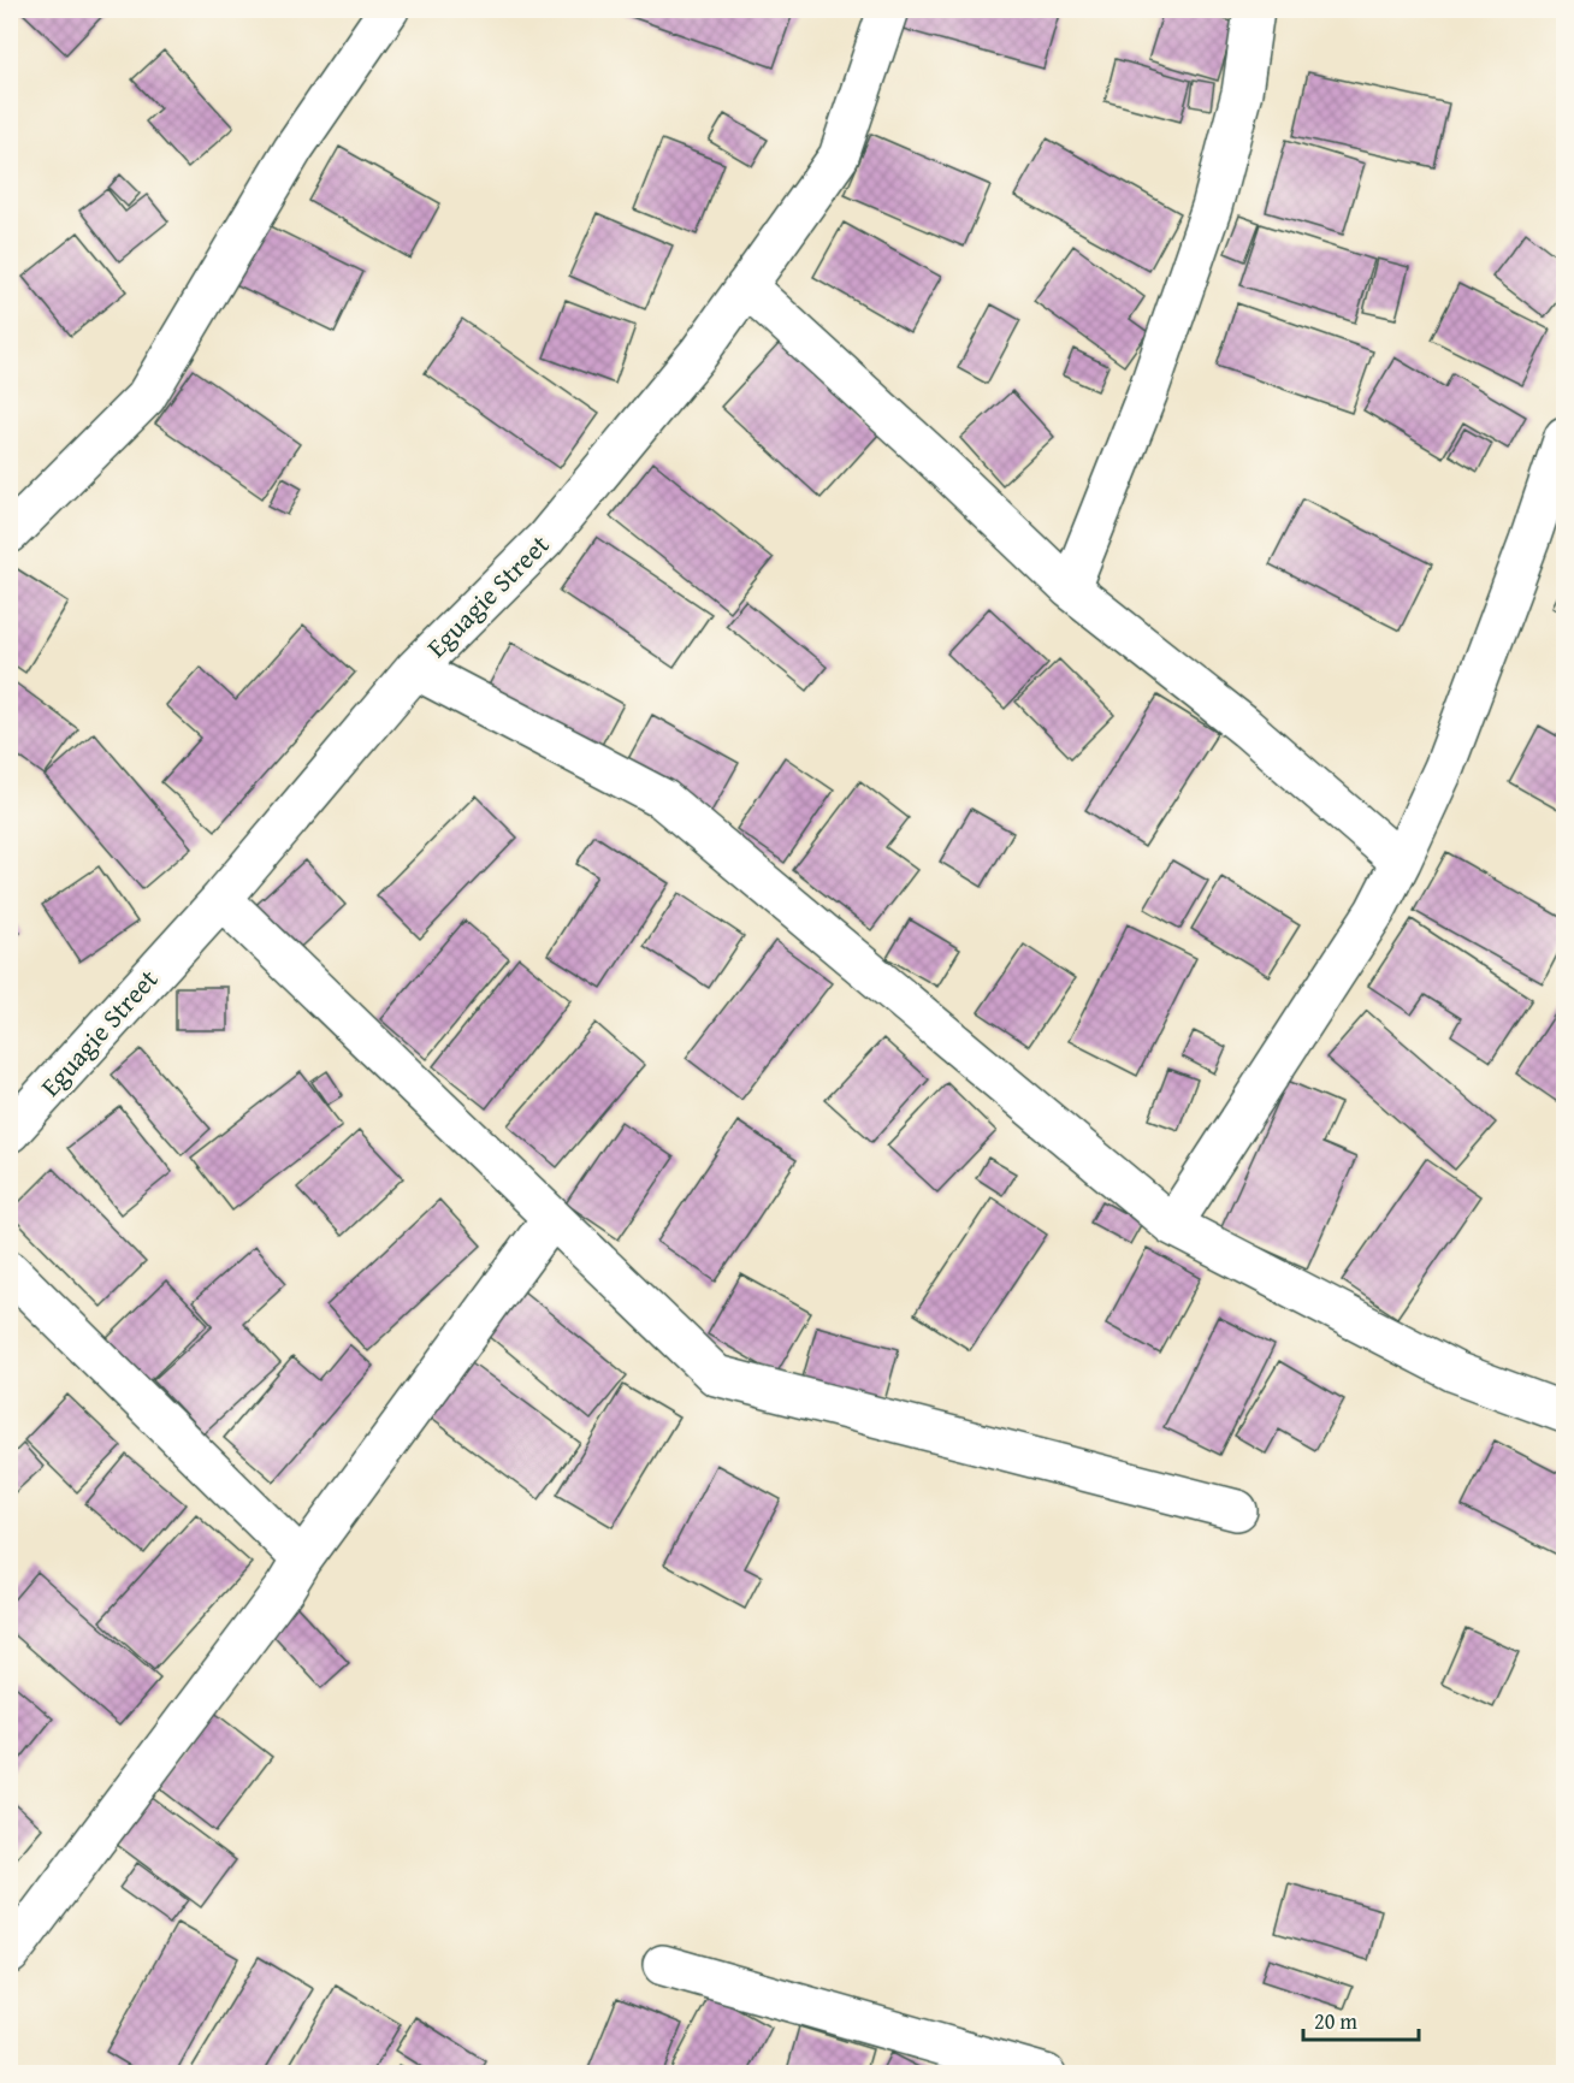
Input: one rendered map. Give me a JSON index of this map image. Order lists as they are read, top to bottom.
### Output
{
  "streets": {
    "street": ["Eguagie Street"]
  },
  "scale_bar": "20 m"
}
